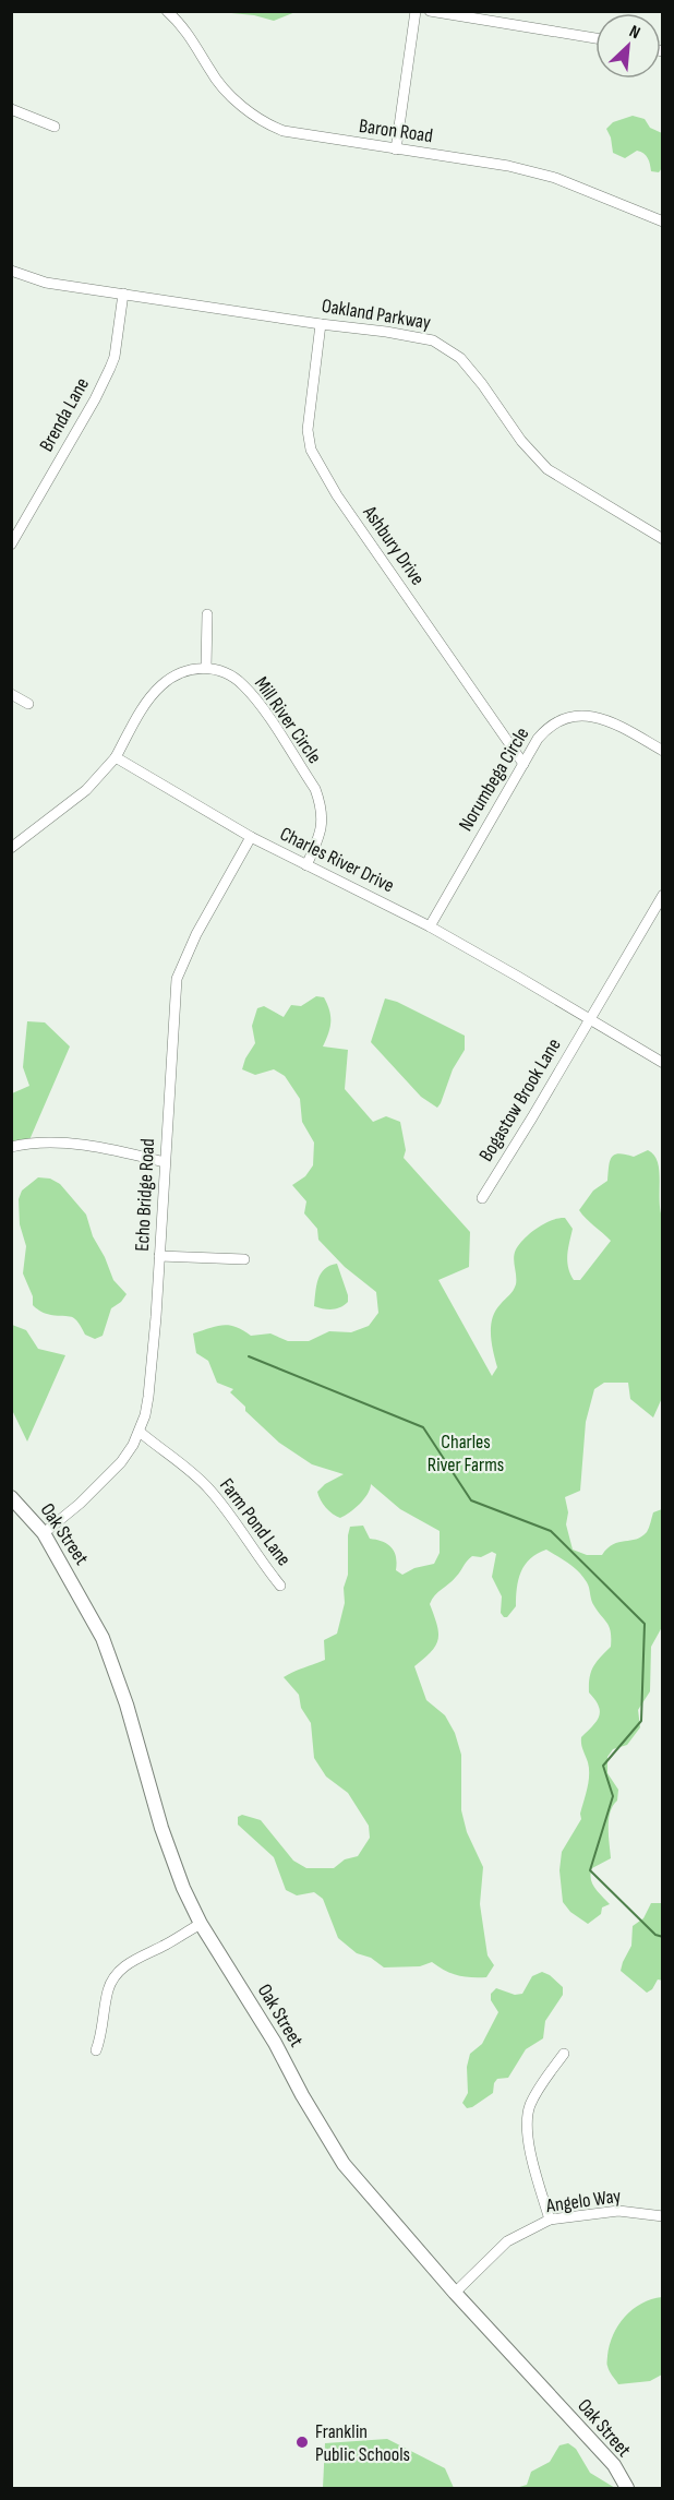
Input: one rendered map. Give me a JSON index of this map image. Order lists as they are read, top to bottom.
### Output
{
  "streets": {
    "main road": ["Oak Street"],
    "street": [
      "Baron Road",
      "Oakland Parkway",
      "Brenda Lane",
      "Ashbury Drive",
      "Mill River Circle",
      "Norumbega Circle",
      "Charles River Drive",
      "Bogastow Brook Lane",
      "Echo Bridge Road",
      "Farm Pond Lane",
      "Angelo Way"
    ]
  },
  "crossings": [
    ["Oakland Parkway", "Brenda Lane"],
    ["Oakland Parkway", "Ashbury Drive"],
    ["Ashbury Drive", "Norumbega Circle"],
    ["Mill River Circle", "Charles River Drive"],
    ["Norumbega Circle", "Charles River Drive"],
    ["Charles River Drive", "Bogastow Brook Lane"],
    ["Charles River Drive", "Echo Bridge Road"],
    ["Echo Bridge Road", "Farm Pond Lane"],
    ["Echo Bridge Road", "Oak Street"],
    ["Oak Street", "Angelo Way"]
  ],
  "parks": ["Charles River Farms"],
  "places": ["Franklin Public Schools"],
  "north": "top right"
}
